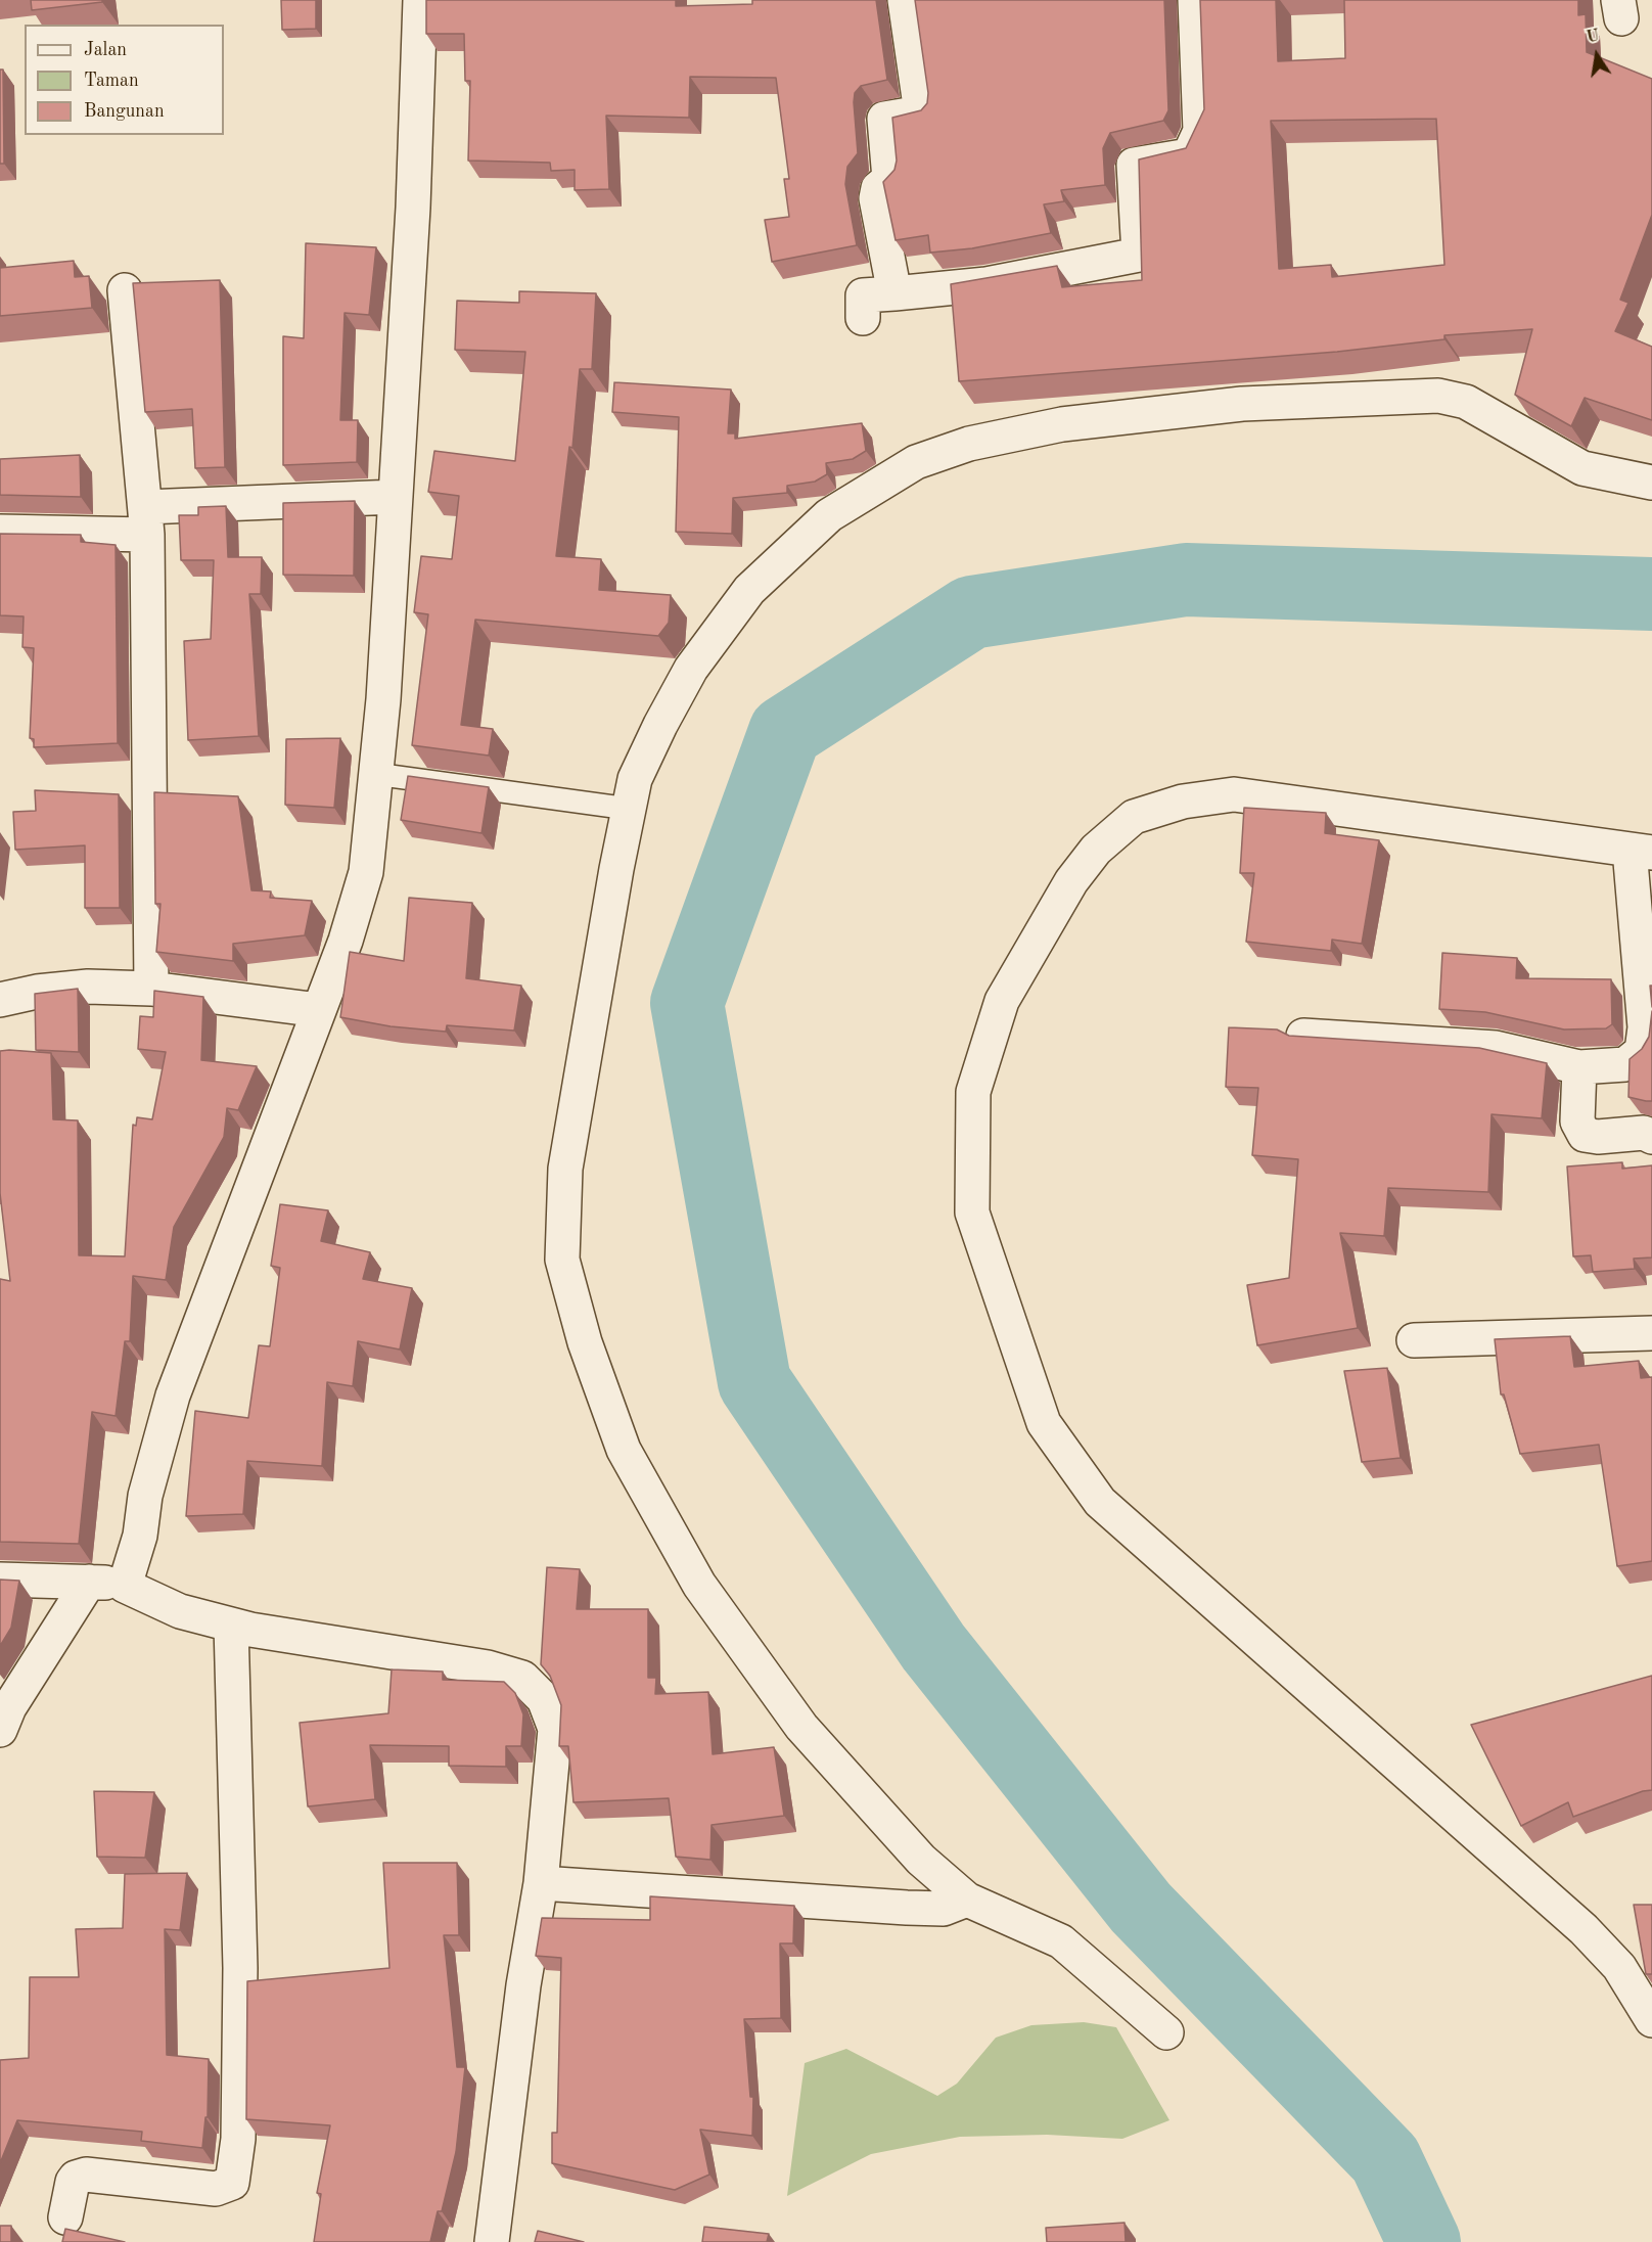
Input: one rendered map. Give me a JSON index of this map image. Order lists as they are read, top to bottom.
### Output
{
  "legend": ["Jalan", "Taman", "Bangunan"],
  "north": "top"
}
